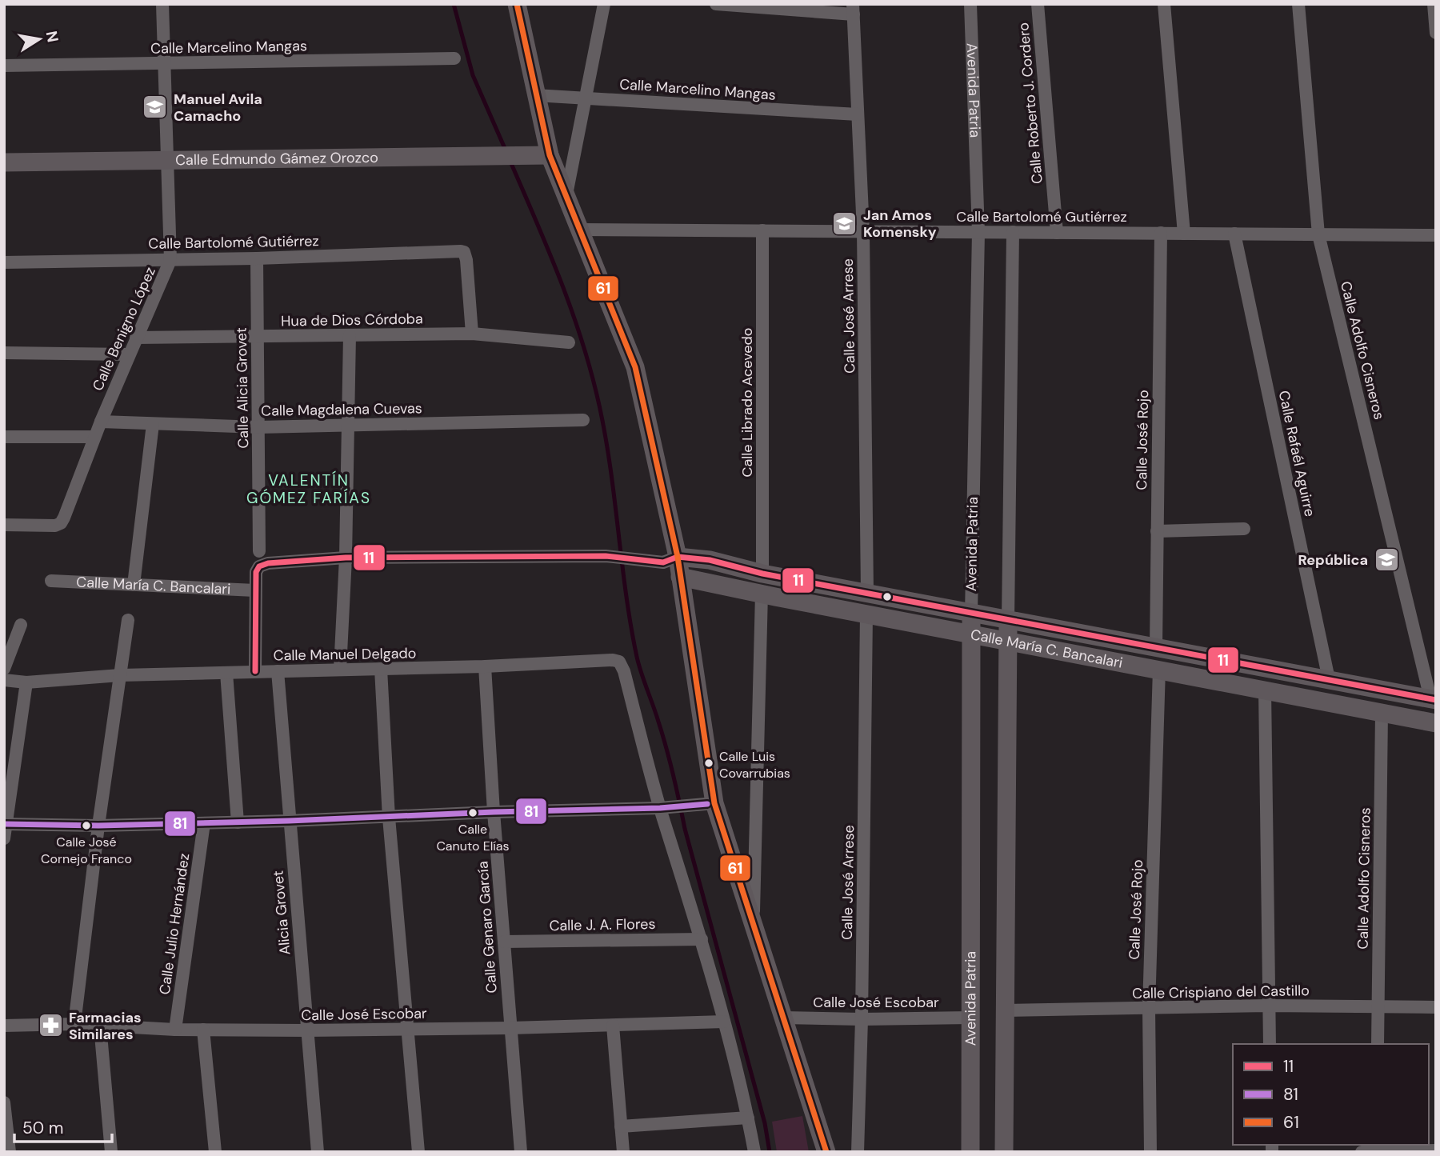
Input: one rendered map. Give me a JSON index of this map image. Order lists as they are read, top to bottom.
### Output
{
  "streets": {
    "street": [
      "Calle Marcelino Mangas",
      "Avenida Patria",
      "Calle Roberto J. Cordero",
      "Calle Edmundo Gámez Orozco",
      "Calle Bartolomé Gutiérrez",
      "Calle José Arrese",
      "Hua de Dios Córdoba",
      "Calle Benigno López",
      "Calle Adolfo Cisneros",
      "Calle Alicia Grovet",
      "Calle Librado Acevedo",
      "Calle Magdalena Cuevas",
      "Calle José Rojo",
      "Calle Rafaél Aguirre",
      "Calle María C. Bancalari",
      "Calle Manuel Delgado",
      "Alicia Grovet",
      "Calle Julio Hernández",
      "Calle J. A. Flores",
      "Calle Genaro García",
      "Calle Crispiano del Castillo",
      "Calle José Escobar"
    ]
  },
  "crossings": [
    ["Calle Marcelino Mangas", "Calle José Arrese"],
    ["Calle Marcelino Mangas", "Calle Benigno López"],
    ["Avenida Patria", "Calle Bartolomé Gutiérrez"],
    ["Avenida Patria", "Calle María C. Bancalari"],
    ["Avenida Patria", "Calle José Escobar"],
    ["Calle Roberto J. Cordero", "Calle Bartolomé Gutiérrez"],
    ["Calle Edmundo Gámez Orozco", "Calle Benigno López"],
    ["Calle Bartolomé Gutiérrez", "Calle José Arrese"],
    ["Calle Bartolomé Gutiérrez", "Hua de Dios Córdoba"],
    ["Calle Bartolomé Gutiérrez", "Calle Benigno López"],
    ["Calle Bartolomé Gutiérrez", "Calle Adolfo Cisneros"],
    ["Calle Bartolomé Gutiérrez", "Calle Alicia Grovet"],
    ["Calle Bartolomé Gutiérrez", "Calle Librado Acevedo"],
    ["Calle Bartolomé Gutiérrez", "Calle José Rojo"],
    ["Calle Bartolomé Gutiérrez", "Calle Rafaél Aguirre"],
    ["Calle José Arrese", "Calle María C. Bancalari"],
    ["Calle José Arrese", "Calle José Escobar"],
    ["Hua de Dios Córdoba", "Calle Benigno López"],
    ["Hua de Dios Córdoba", "Calle Alicia Grovet"],
    ["Calle Benigno López", "Calle Magdalena Cuevas"],
    ["Calle Adolfo Cisneros", "Calle María C. Bancalari"],
    ["Calle Adolfo Cisneros", "Calle Crispiano del Castillo"],
    ["Calle Alicia Grovet", "Calle Magdalena Cuevas"],
    ["Calle Librado Acevedo", "Calle María C. Bancalari"],
    ["Calle José Rojo", "Calle María C. Bancalari"],
    ["Calle José Rojo", "Calle Crispiano del Castillo"],
    ["Calle Rafaél Aguirre", "Calle María C. Bancalari"],
    ["Calle Manuel Delgado", "Alicia Grovet"],
    ["Calle Manuel Delgado", "Calle Genaro García"],
    ["Alicia Grovet", "Calle José Escobar"],
    ["Calle Julio Hernández", "Calle José Escobar"],
    ["Calle J. A. Flores", "Calle Genaro García"],
    ["Calle Genaro García", "Calle José Escobar"]
  ],
  "districts": ["VALENTÍN GÓMEZ FARÍAS"],
  "places": {
    "school or university": ["Manuel Avila Camacho", "Jan Amos Komensky", "República"],
    "other": ["Calle Luis Covarrubias", "Calle Canuto Elías", "Calle José Cornejo Franco"],
    "pharmacy": ["Farmacias Similares"]
  },
  "lines": ["transit line 61", "transit line 11", "transit line 81"],
  "legend": ["11", "81", "61"],
  "scale_bar": "50 m",
  "north": "right"
}
